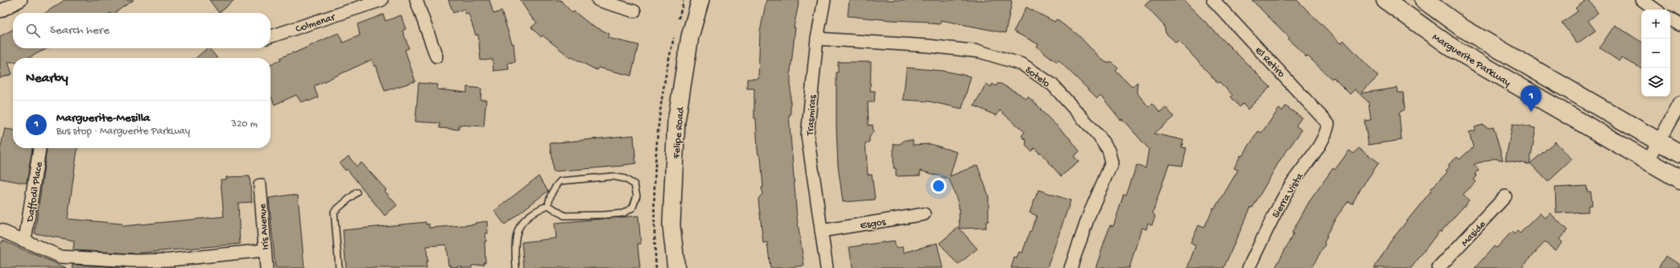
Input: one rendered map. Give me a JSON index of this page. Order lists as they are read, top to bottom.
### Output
{
  "streets": {
    "main road": ["Marguerite Parkway", "Felipe Road"],
    "street": [
      "Colmenar",
      "El Retiro",
      "Sotelo",
      "Trasmiras",
      "Daffodil Place",
      "Sierra Vista",
      "Esgos",
      "Iris Avenue",
      "Maside"
    ]
  },
  "crossings": [
    ["El Retiro", "Sierra Vista"],
    ["Sotelo", "Trasmiras"],
    ["Trasmiras", "Esgos"]
  ],
  "page": {
    "map_buttons": ["+", "−"],
    "search": "Search here",
    "heading": "Nearby",
    "pins": "1",
    "list": [
      {
        "mark": "1",
        "name": "Marguerite-Mesilla",
        "note": "Bus stop · Marguerite Parkway",
        "value": "320 m"
      }
    ]
  }
}
